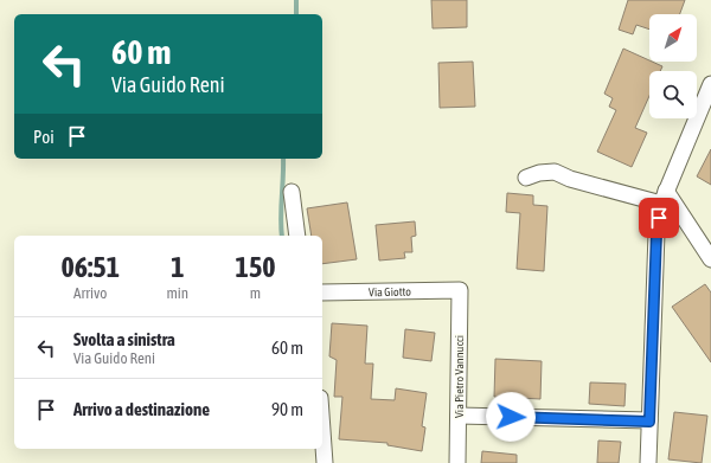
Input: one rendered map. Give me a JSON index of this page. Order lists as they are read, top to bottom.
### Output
{
  "streets": {
    "street": ["Via Giotto", "Via Pietro Vannucci"]
  },
  "crossings": [
    ["Via Giotto", "Via Pietro Vannucci"]
  ],
  "north": "top right",
  "page": {
    "turn": ["60 m", "Via Guido Reni"],
    "then": "Poi",
    "eta": [
      "06:51",
      "Arrivo",
      "1",
      "min",
      "150",
      "m"
    ],
    "list": [
      {
        "name": "Svolta a sinistra",
        "note": "Via Guido Reni",
        "value": "60 m"
      },
      {
        "name": "Arrivo a destinazione",
        "value": "90 m"
      }
    ]
  }
}
